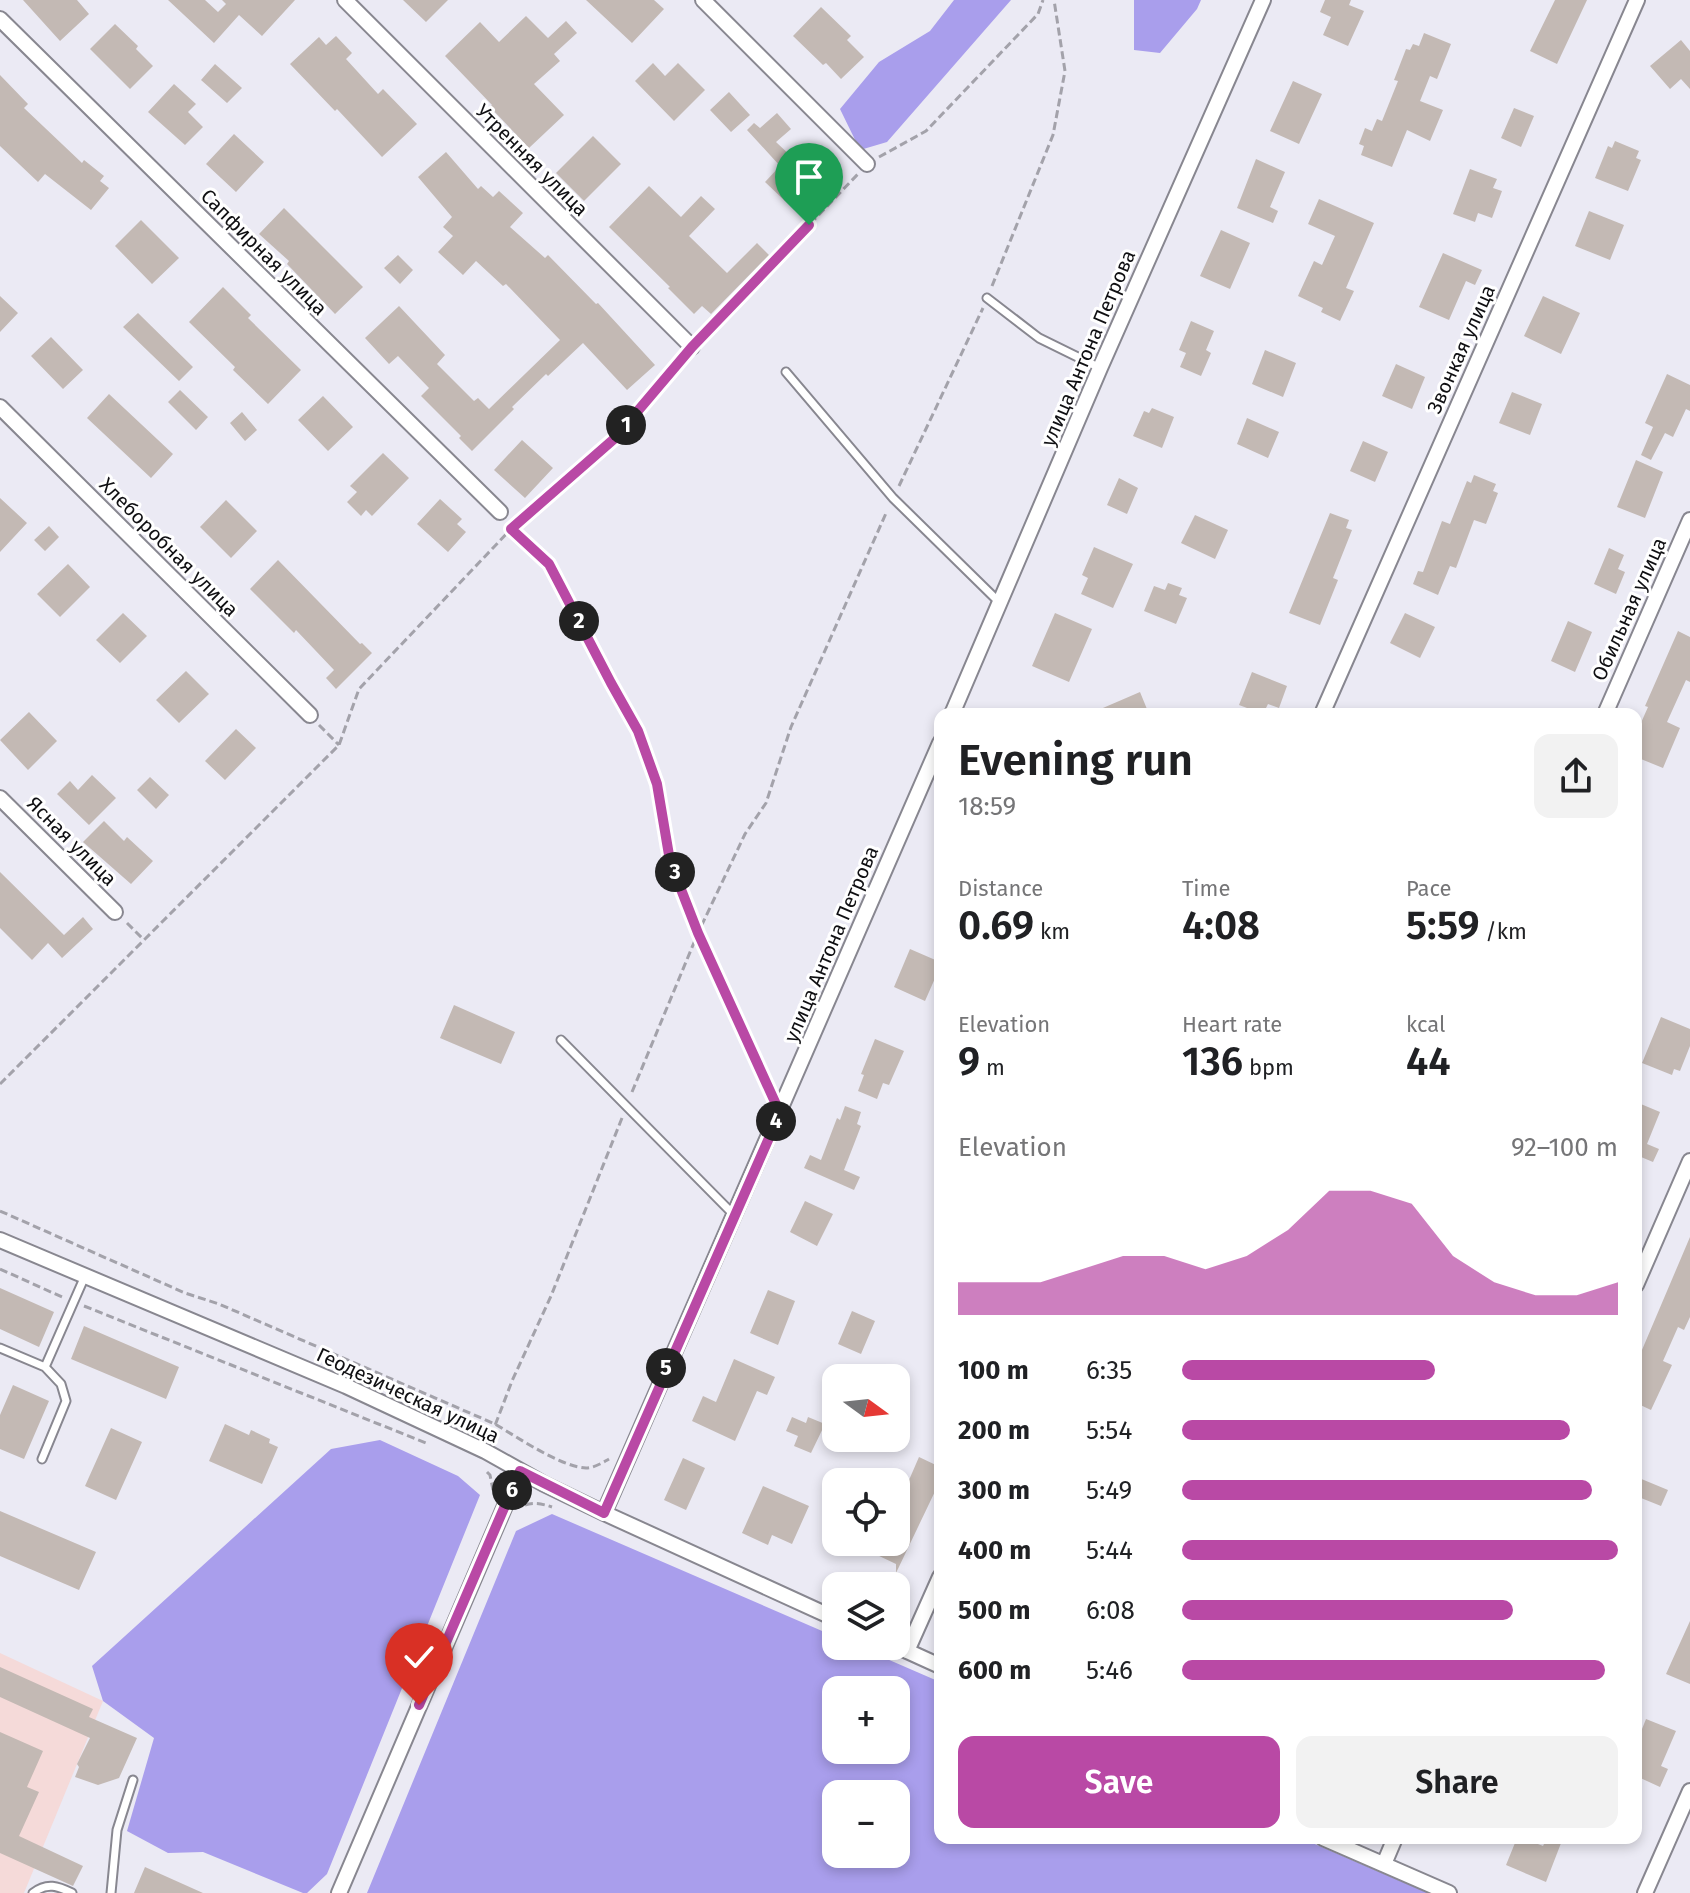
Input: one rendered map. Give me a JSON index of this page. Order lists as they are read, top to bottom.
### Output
{
  "streets": {
    "street": [
      "Утренняя улица",
      "Сапфирная улица",
      "улица Антона Петрова",
      "Звонкая улица",
      "Хлеборобная улица",
      "Обильная улица",
      "Ясная улица",
      "Геодезическая улица"
    ]
  },
  "crossings": [
    ["улица Антона Петрова", "Геодезическая улица"]
  ],
  "north": "right",
  "page": {
    "pins": [
      "1",
      "2",
      "3",
      "4",
      "5",
      "6"
    ],
    "heading": ["Evening run", "18:59"],
    "stats": [
      ["Distance", "0.69 km"],
      ["Time", "4:08"],
      ["Pace", "5:59 /km"],
      ["Elevation", "9 m"],
      ["Heart rate", "136 bpm"],
      ["kcal", "44"]
    ],
    "chart": ["Elevation", "92–100 m"],
    "list": [
      {
        "name": "100 m",
        "note": "6:35"
      },
      {
        "name": "200 m",
        "note": "5:54"
      },
      {
        "name": "300 m",
        "note": "5:49"
      },
      {
        "name": "400 m",
        "note": "5:44"
      },
      {
        "name": "500 m",
        "note": "6:08"
      },
      {
        "name": "600 m",
        "note": "5:46"
      }
    ],
    "map_buttons": ["+", "−"],
    "buttons": ["Save", "Share"]
  }
}
